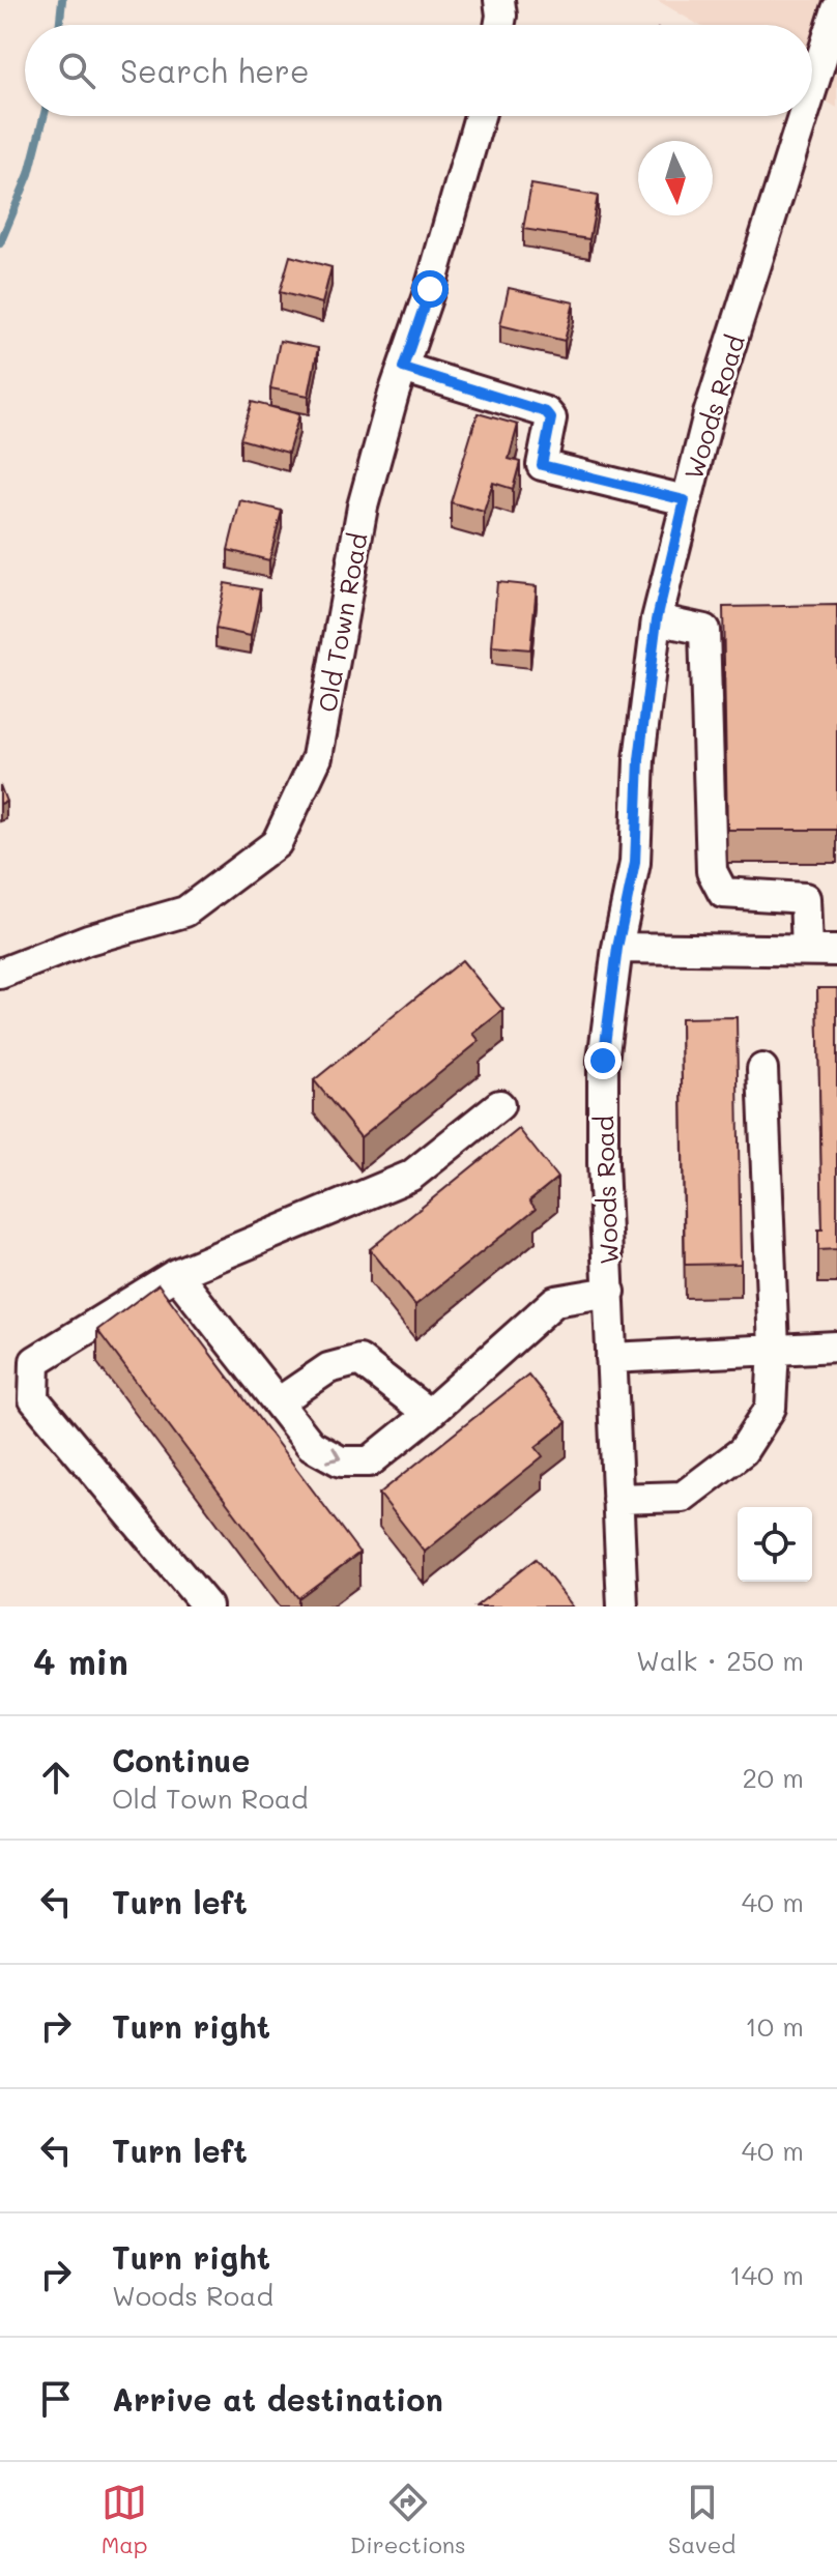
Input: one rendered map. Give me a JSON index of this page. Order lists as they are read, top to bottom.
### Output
{
  "streets": {
    "street": ["Woods Road", "Old Town Road"]
  },
  "north": "bottom",
  "page": {
    "search": "Search here",
    "heading": ["4 min", "Walk · 250 m"],
    "list": [
      ["Continue", "Old Town Road", "20 m"],
      ["Turn left", "40 m"],
      ["Turn right", "10 m"],
      ["Turn left", "40 m"],
      ["Turn right", "Woods Road", "140 m"],
      "Arrive at destination"
    ],
    "nav": ["Map", "Directions", "Saved"]
  }
}
